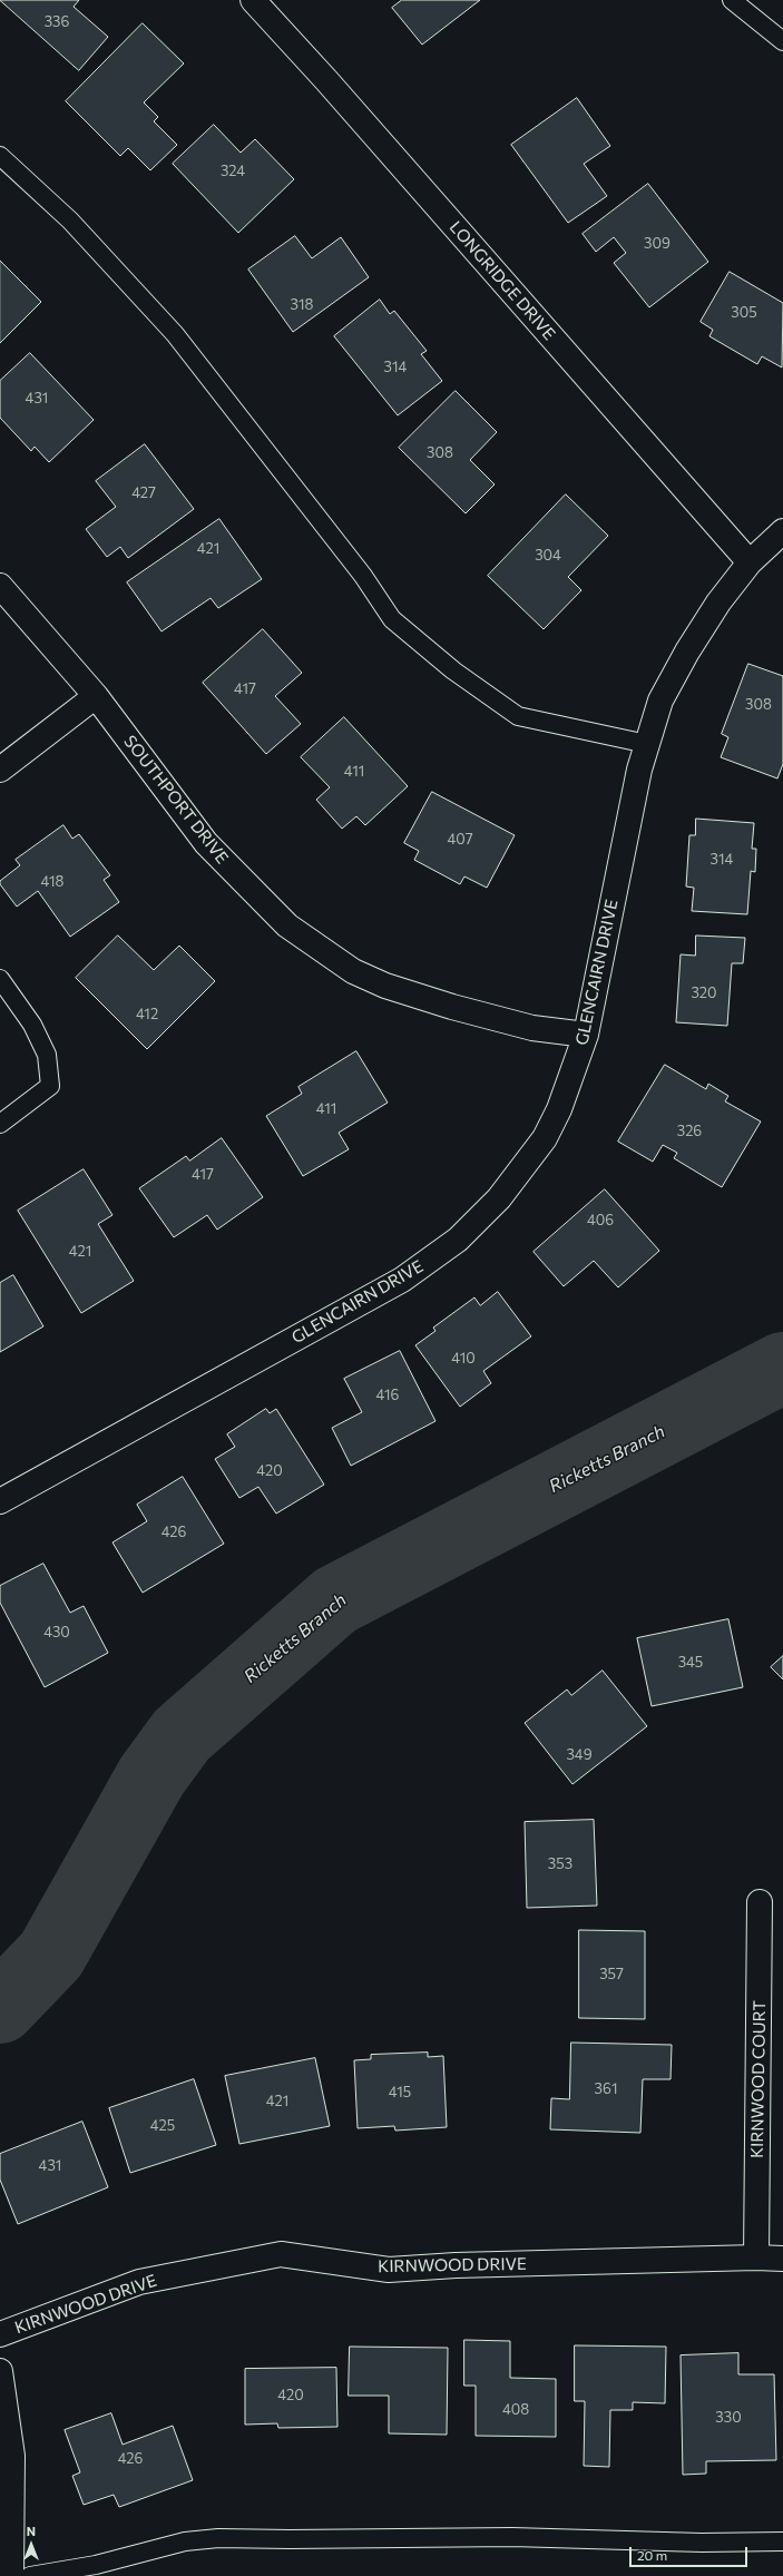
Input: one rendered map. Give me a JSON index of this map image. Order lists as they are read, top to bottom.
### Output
{
  "streets": {
    "street": [
      "LONGRIDGE DRIVE",
      "SOUTHPORT DRIVE",
      "GLENCAIRN DRIVE",
      "KIRNWOOD COURT",
      "KIRNWOOD DRIVE"
    ]
  },
  "crossings": [
    ["LONGRIDGE DRIVE", "GLENCAIRN DRIVE"],
    ["SOUTHPORT DRIVE", "GLENCAIRN DRIVE"],
    ["KIRNWOOD COURT", "KIRNWOOD DRIVE"]
  ],
  "water": ["Ricketts Branch"],
  "house_numbers": [
    "336",
    "324",
    "309",
    "318",
    "305",
    "314",
    "431",
    "308",
    "427",
    "421",
    "304",
    "417",
    "308",
    "411",
    "407",
    "314",
    "418",
    "320",
    "412",
    "411",
    "326",
    "417",
    "406",
    "421",
    "410",
    "416",
    "420",
    "426",
    "430",
    "345",
    "349",
    "353",
    "357",
    "361",
    "415",
    "421",
    "425",
    "431",
    "420",
    "408",
    "330",
    "426"
  ],
  "scale_bar": "20 m",
  "north": "top"
}
